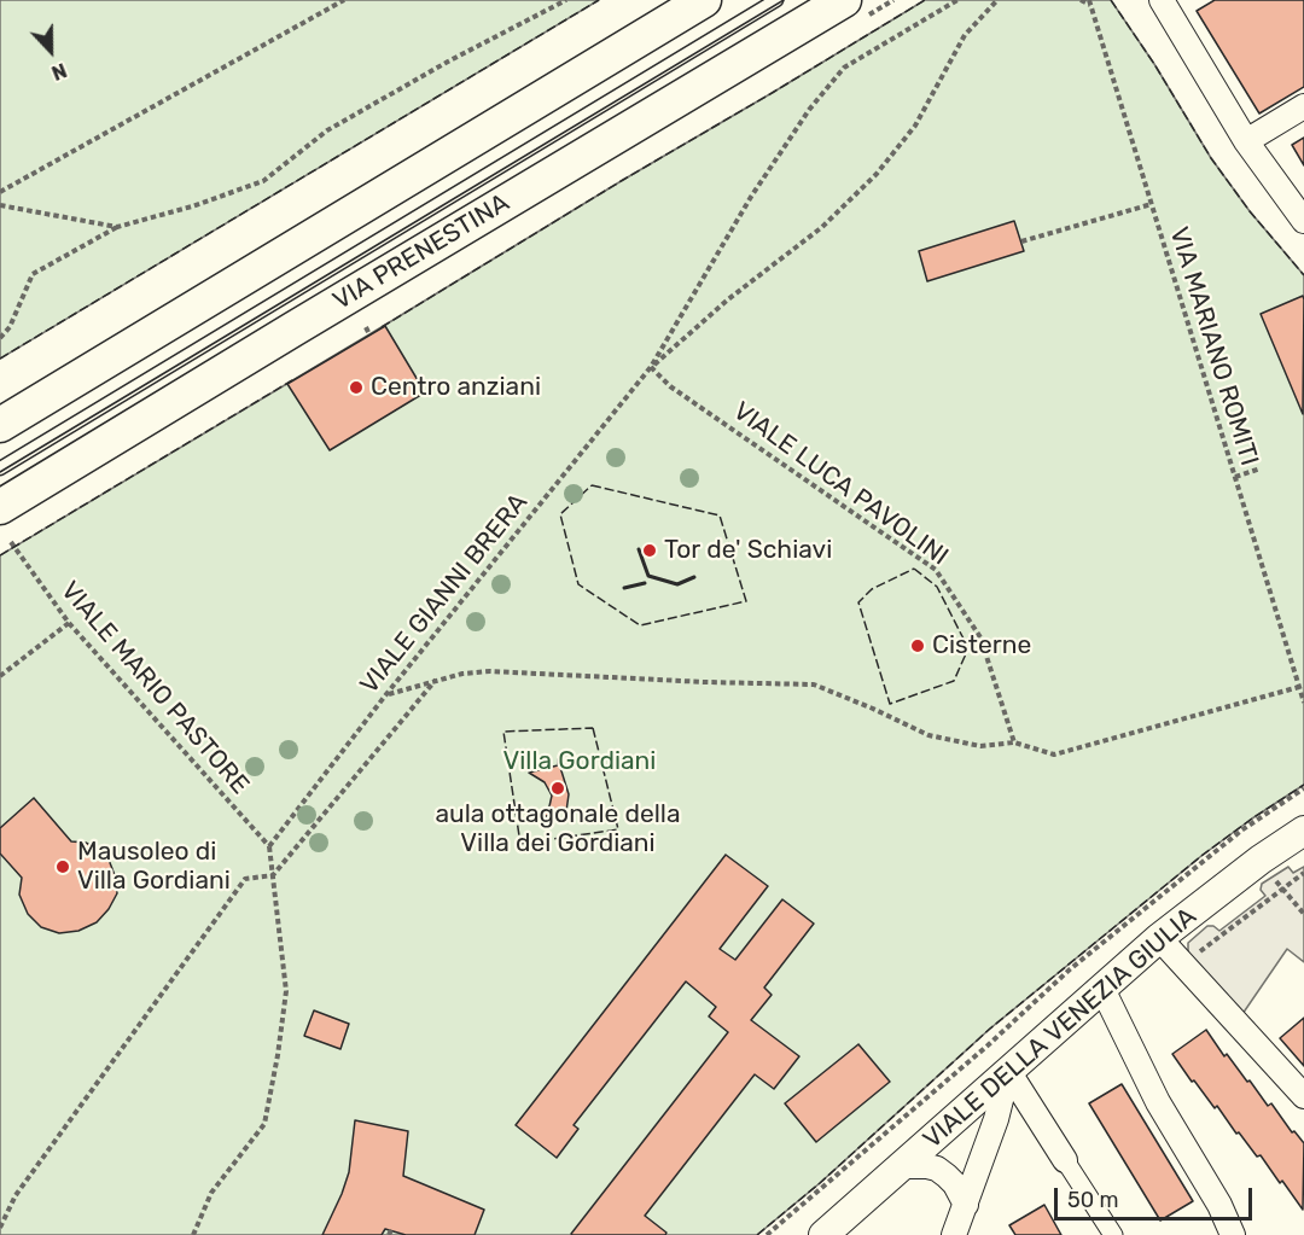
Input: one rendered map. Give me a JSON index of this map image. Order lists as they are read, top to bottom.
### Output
{
  "streets": {
    "main road": ["VIA PRENESTINA"],
    "street": ["VIALE DELLA VENEZIA GIULIA"],
    "path": [
      "VIA MARIANO ROMITI",
      "VIALE LUCA PAVOLINI",
      "VIALE GIANNI BRERA",
      "VIALE MARIO PASTORE"
    ]
  },
  "crossings": [
    ["VIALE LUCA PAVOLINI", "VIALE GIANNI BRERA"],
    ["VIALE GIANNI BRERA", "VIALE MARIO PASTORE"]
  ],
  "parks": ["Villa Gordiani"],
  "places": [
    "Centro anziani",
    "Tor de' Schiavi",
    "Cisterne",
    "aula ottagonale della Villa dei Gordiani",
    "Mausoleo di Villa Gordiani"
  ],
  "scale_bar": "50 m",
  "north": "bottom"
}
